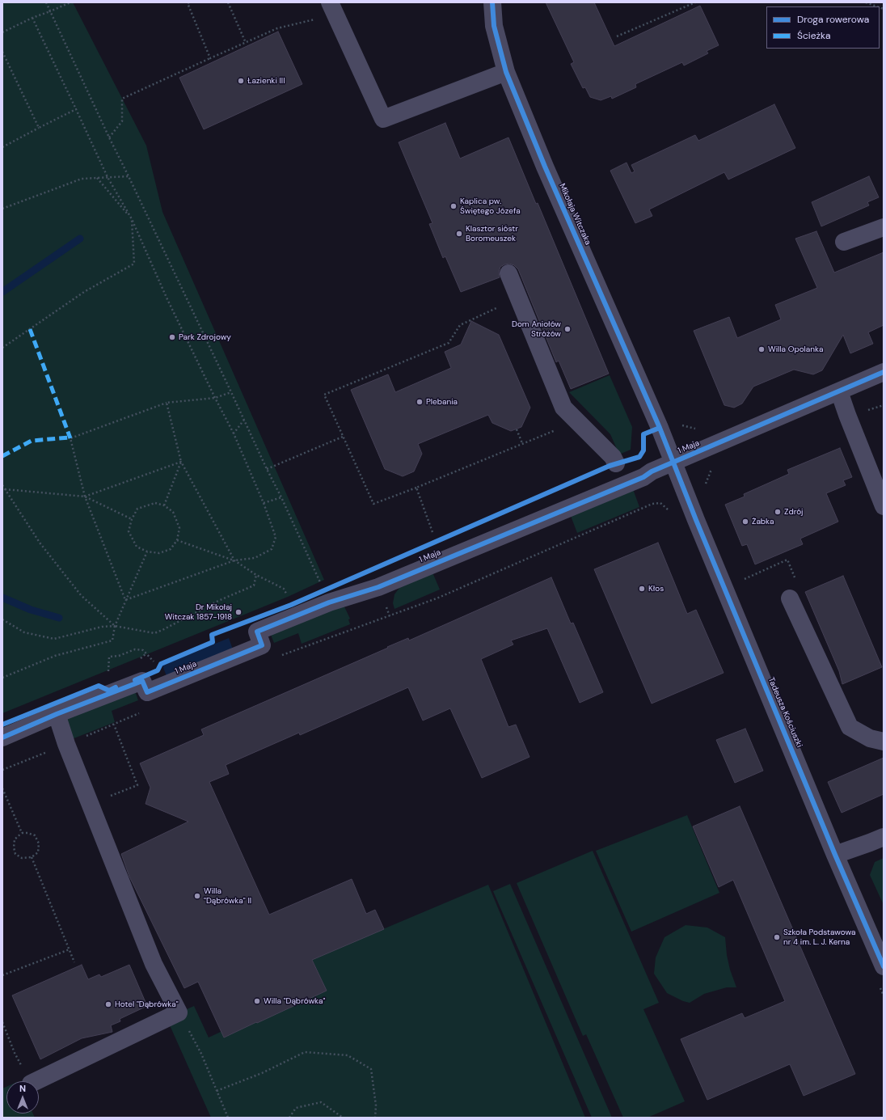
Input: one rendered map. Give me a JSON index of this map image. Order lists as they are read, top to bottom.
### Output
{
  "streets": {
    "street": ["Mikołaja Witczaka", "1 Maja", "Tadeusza Kościuszki"]
  },
  "crossings": [
    ["Mikołaja Witczaka", "1 Maja"],
    ["Mikołaja Witczaka", "Tadeusza Kościuszki"],
    ["1 Maja", "Tadeusza Kościuszki"]
  ],
  "places": [
    "Łazienki III",
    "Kaplica pw. Świętego Józefa",
    "Klasztor sióstr Boromeuszek",
    "Dom Aniołów Stróżów",
    "Park Zdrojowy",
    "Willa Opolanka",
    "Plebania",
    "Zdrój",
    "Żabka",
    "Kłos",
    "Dr Mikołaj Witczak 1857-1918",
    "Willa \"Dąbrówka\" II",
    "Szkoła Podstawowa nr 4 im. L. J. Kerna",
    "Willa \"Dąbrówka\"",
    "Hotel \"Dąbrówka\""
  ],
  "legend": ["Droga rowerowa", "Ścieżka"],
  "north": "top"
}
